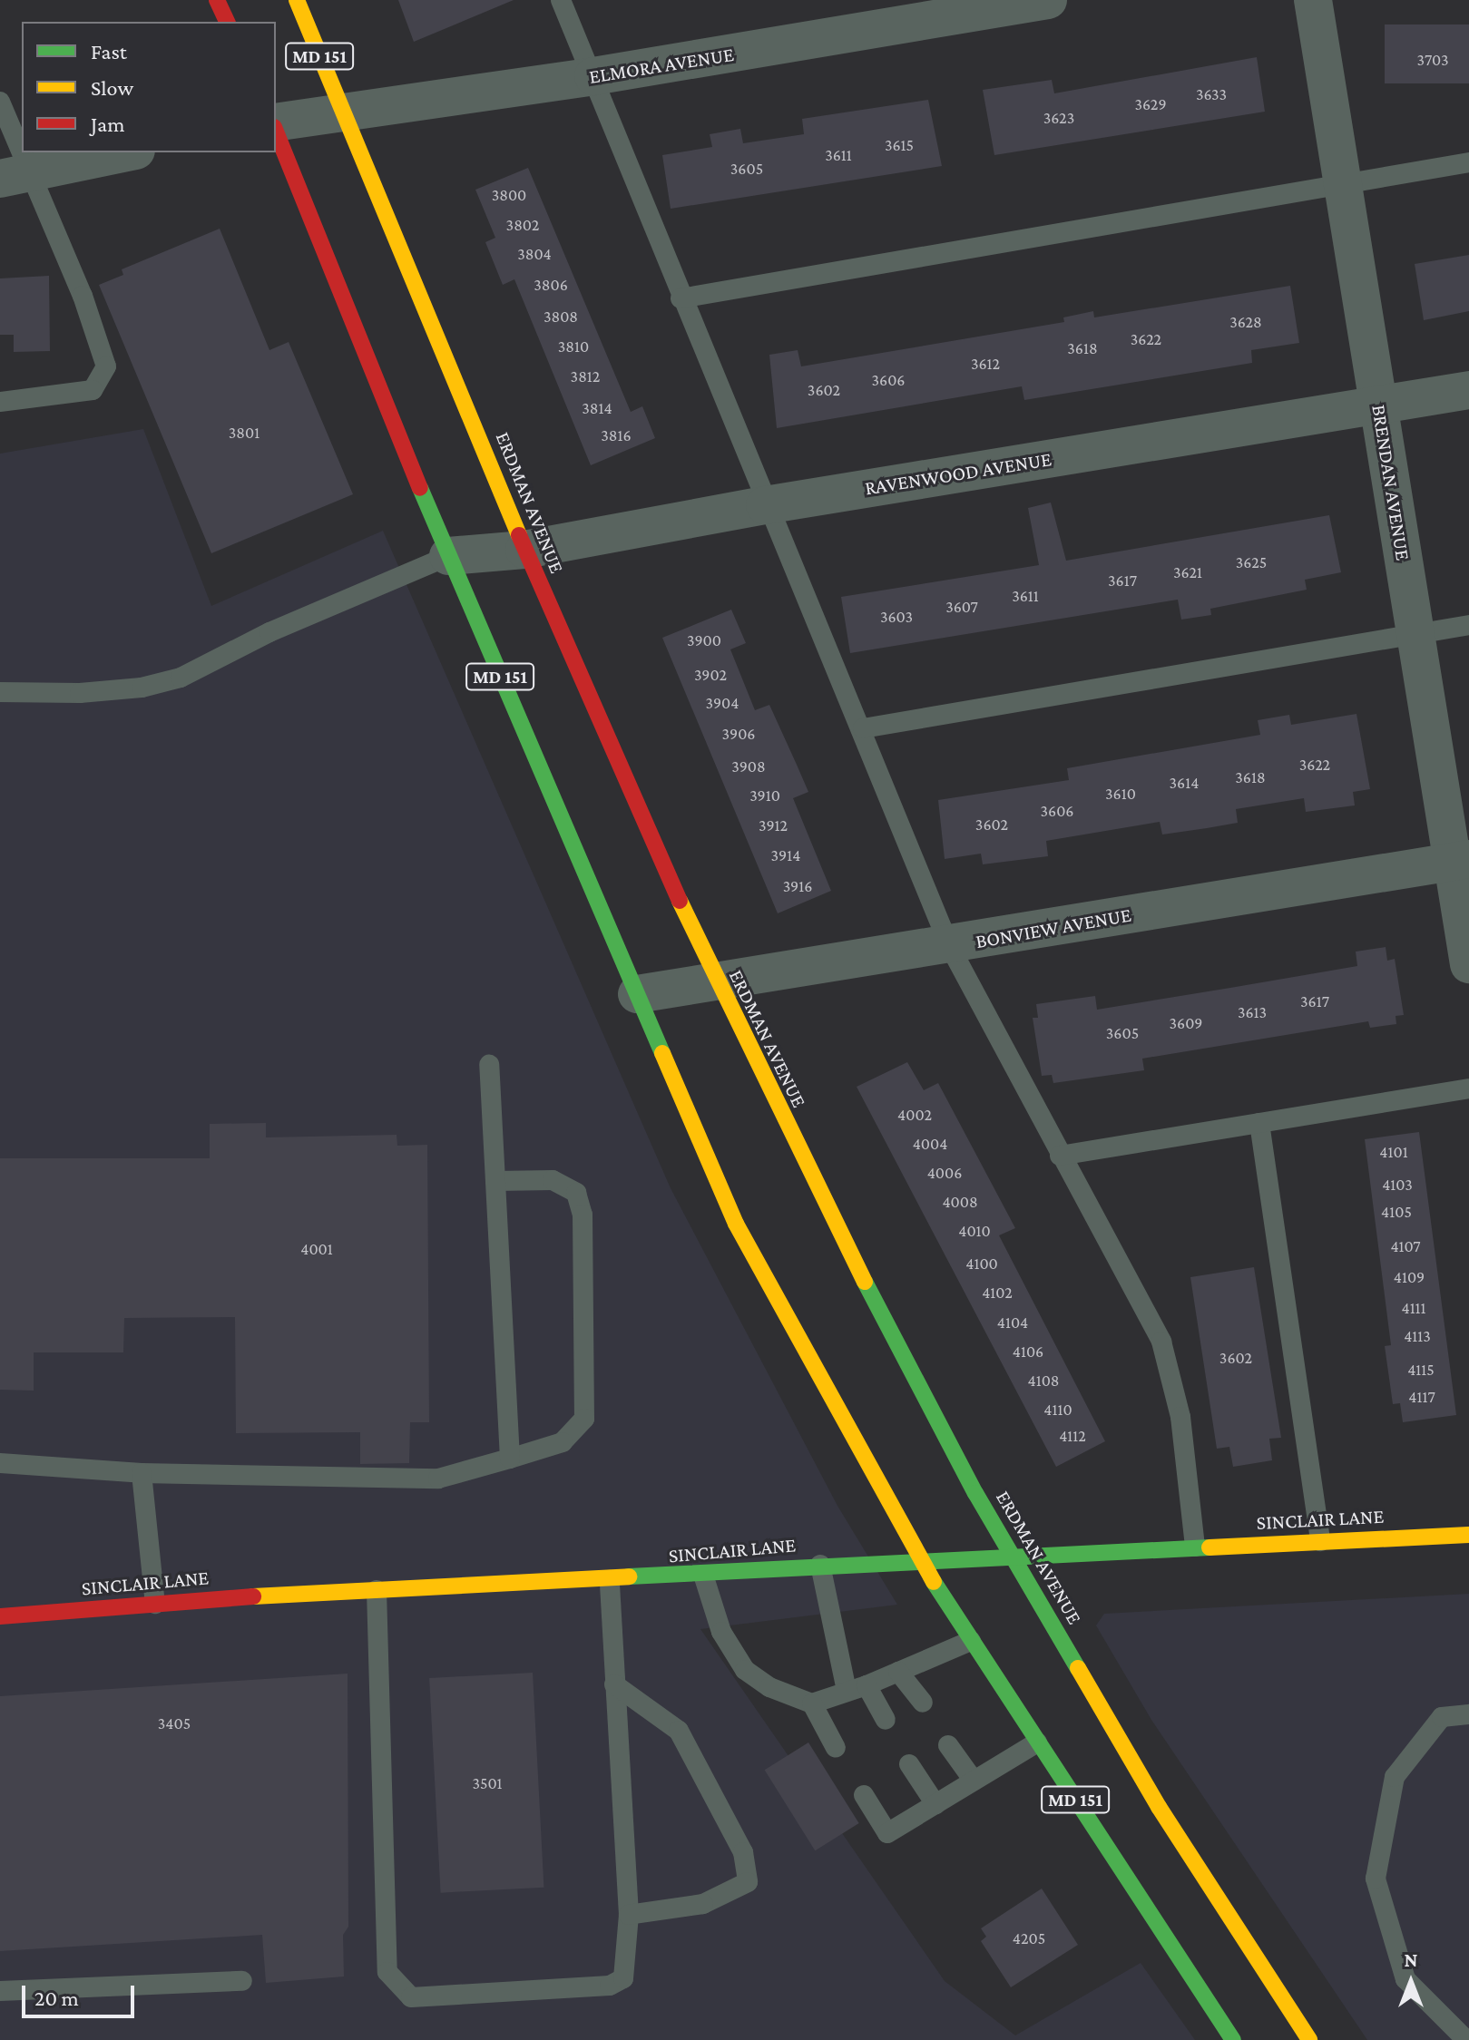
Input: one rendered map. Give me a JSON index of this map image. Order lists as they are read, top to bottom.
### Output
{
  "streets": {
    "main road": ["MD 151", "ERDMAN AVENUE", "SINCLAIR LANE"],
    "street": [
      "ELMORA AVENUE",
      "RAVENWOOD AVENUE",
      "BRENDAN AVENUE",
      "BONVIEW AVENUE"
    ]
  },
  "crossings": [
    ["MD 151", "RAVENWOOD AVENUE"],
    ["MD 151", "BONVIEW AVENUE"],
    ["MD 151", "SINCLAIR LANE"],
    ["ELMORA AVENUE", "ERDMAN AVENUE"],
    ["RAVENWOOD AVENUE", "BRENDAN AVENUE"],
    ["RAVENWOOD AVENUE", "ERDMAN AVENUE"],
    ["BRENDAN AVENUE", "BONVIEW AVENUE"],
    ["ERDMAN AVENUE", "BONVIEW AVENUE"],
    ["ERDMAN AVENUE", "SINCLAIR LANE"]
  ],
  "house_numbers": [
    "3703",
    "3633",
    "3629",
    "3623",
    "3615",
    "3611",
    "3605",
    "3800",
    "3802",
    "3804",
    "3806",
    "3808",
    "3628",
    "3622",
    "3810",
    "3618",
    "3612",
    "3812",
    "3606",
    "3602",
    "3814",
    "3801",
    "3816",
    "3625",
    "3621",
    "3617",
    "3611",
    "3607",
    "3603",
    "3900",
    "3902",
    "3904",
    "3906",
    "3622",
    "3908",
    "3618",
    "3614",
    "3610",
    "3910",
    "3606",
    "3602",
    "3912",
    "3914",
    "3916",
    "3617",
    "3613",
    "3609",
    "3605",
    "4002",
    "4004",
    "4101",
    "4006",
    "4103",
    "4008",
    "4105",
    "4010",
    "4107",
    "4001",
    "4100",
    "4109",
    "4102",
    "4111",
    "4104",
    "4113",
    "4106",
    "3602",
    "4115",
    "4108",
    "4117",
    "4110",
    "4112",
    "3405",
    "3501",
    "4205"
  ],
  "legend": ["Fast", "Slow", "Jam"],
  "scale_bar": "20 m",
  "north": "top"
}
